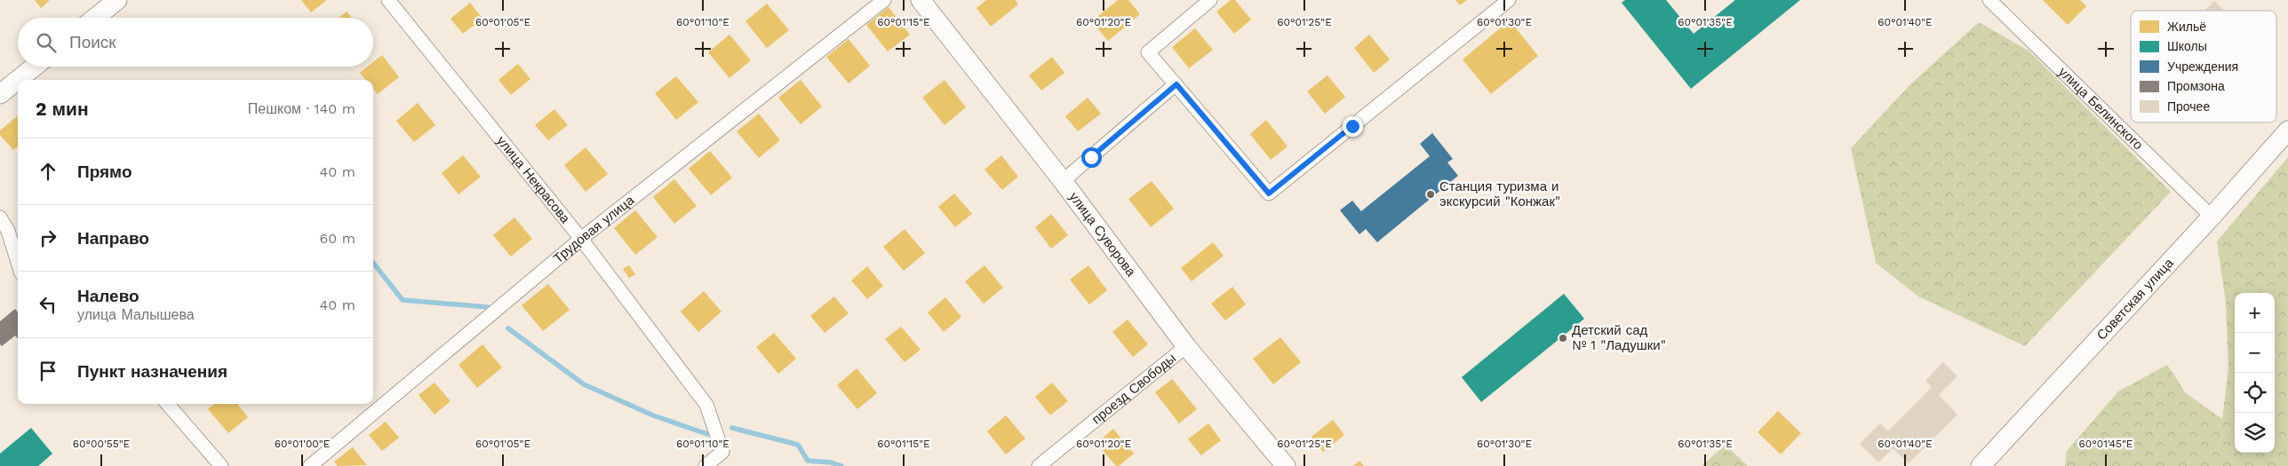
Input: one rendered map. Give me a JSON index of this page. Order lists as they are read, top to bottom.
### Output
{
  "streets": {
    "main road": ["улица Суворова", "Советская улица"],
    "street": [
      "улица Белинского",
      "улица Некрасова",
      "Трудовая улица",
      "проезд Свободы"
    ]
  },
  "crossings": [
    ["улица Белинского", "Советская улица"],
    ["улица Некрасова", "Трудовая улица"],
    ["улица Суворова", "проезд Свободы"]
  ],
  "places": ["Станция туризма и экскурсий \"Конжак\"", "Детский сад № 1 \"Ладушки\""],
  "legend": [
    "Жильё",
    "Школы",
    "Учреждения",
    "Промзона",
    "Прочее"
  ],
  "page": {
    "search": "Поиск",
    "heading": ["2 мин", "Пешком · 140 m"],
    "list": [
      ["Прямо", "40 m"],
      ["Направо", "60 m"],
      ["Налево", "улица Малышева", "40 m"],
      "Пункт назначения"
    ],
    "map_buttons": ["+", "−"]
  },
  "coordinates": [
    "60°01'05\"E",
    "60°01'10\"E",
    "60°01'15\"E",
    "60°01'20\"E",
    "60°01'25\"E",
    "60°01'30\"E",
    "60°01'35\"E",
    "60°01'40\"E",
    "60°00'55\"E",
    "60°01'00\"E",
    "60°01'45\"E"
  ]
}
